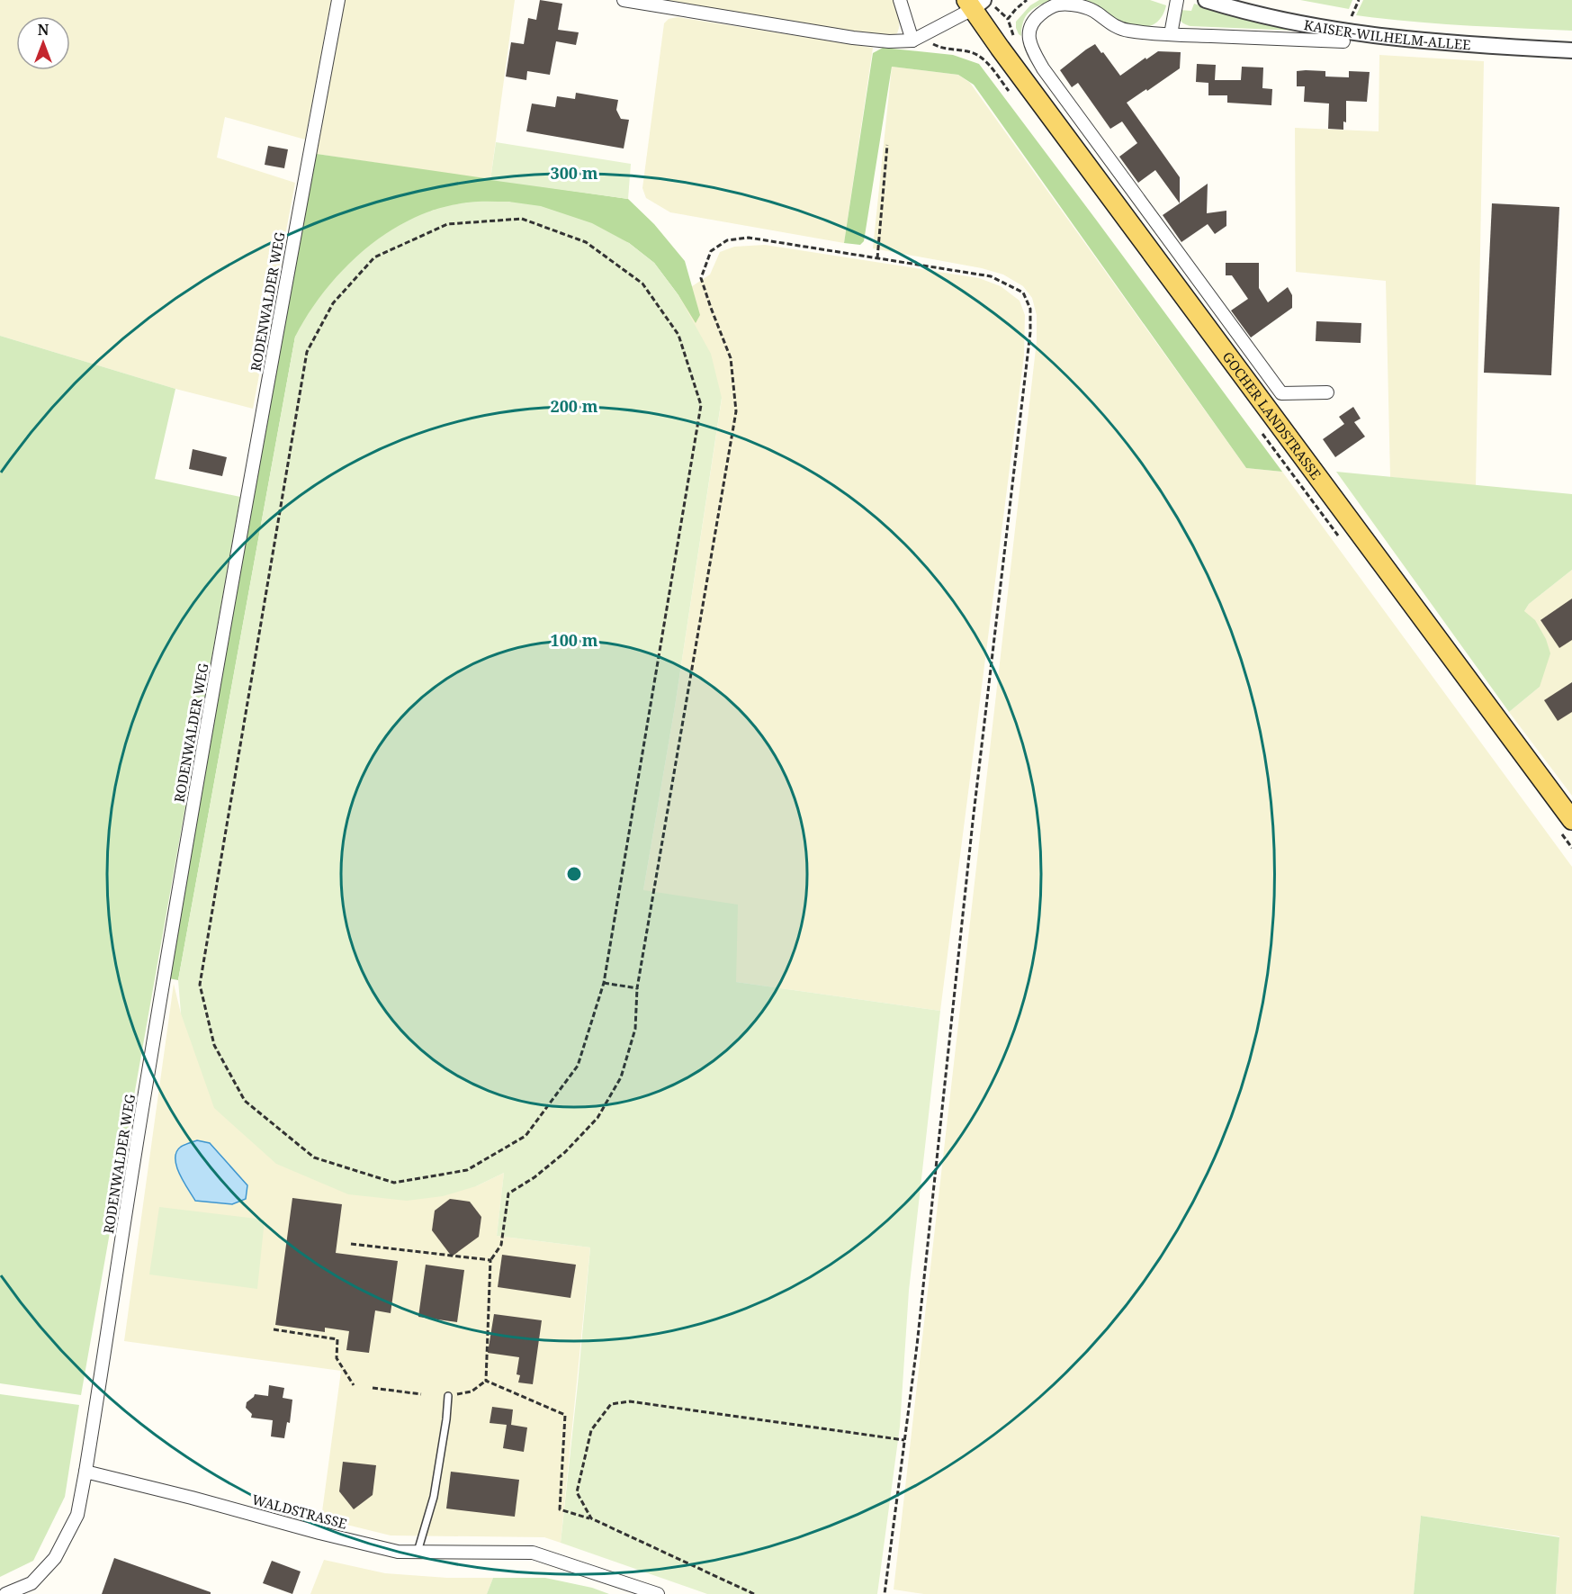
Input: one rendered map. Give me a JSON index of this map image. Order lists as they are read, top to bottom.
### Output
{
  "streets": {
    "main road": ["GOCHER LANDSTRASSE"],
    "street": ["KAISER-WILHELM-ALLEE", "RODENWALDER WEG", "WALDSTRASSE"]
  },
  "crossings": [
    ["RODENWALDER WEG", "WALDSTRASSE"]
  ],
  "north": "top",
  "rings": ["300 m", "200 m", "100 m"]
}
